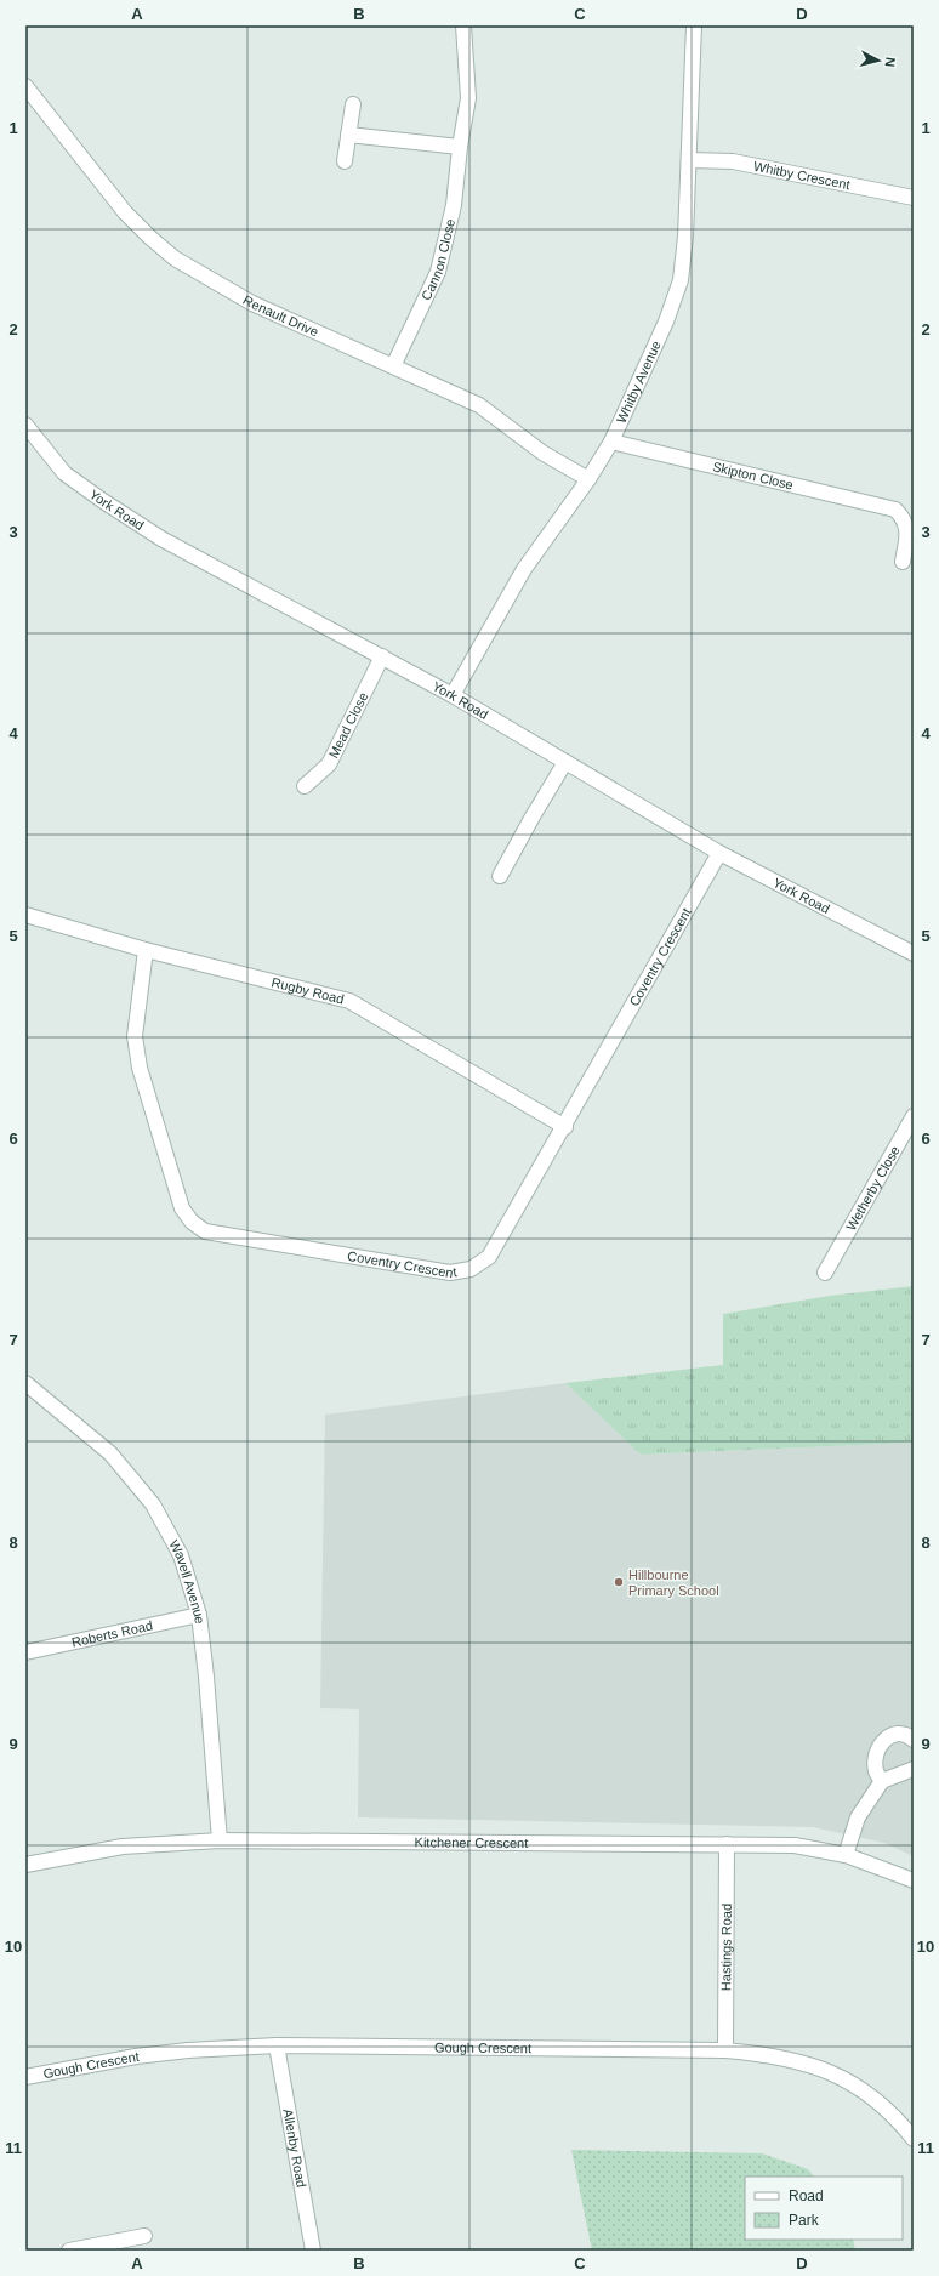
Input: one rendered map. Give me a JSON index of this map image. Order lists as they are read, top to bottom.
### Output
{
  "streets": {
    "street": [
      "Whitby Crescent",
      "Cannon Close",
      "Renault Drive",
      "Whitby Avenue",
      "Skipton Close",
      "York Road",
      "Mead Close",
      "Coventry Crescent",
      "Rugby Road",
      "Wetherby Close",
      "Wavell Avenue",
      "Roberts Road",
      "Kitchener Crescent",
      "Hastings Road",
      "Gough Crescent",
      "Allenby Road"
    ]
  },
  "crossings": [
    ["Whitby Crescent", "Whitby Avenue"],
    ["Cannon Close", "Renault Drive"],
    ["Renault Drive", "Whitby Avenue"],
    ["Whitby Avenue", "Skipton Close"],
    ["Whitby Avenue", "York Road"],
    ["York Road", "Mead Close"],
    ["York Road", "Coventry Crescent"],
    ["Coventry Crescent", "Rugby Road"],
    ["Wavell Avenue", "Roberts Road"],
    ["Wavell Avenue", "Kitchener Crescent"],
    ["Kitchener Crescent", "Hastings Road"],
    ["Hastings Road", "Gough Crescent"],
    ["Gough Crescent", "Allenby Road"]
  ],
  "places": ["Hillbourne Primary School"],
  "legend": ["Road", "Park"],
  "north": "right",
  "grid": {
    "columns": [
      "A",
      "B",
      "C",
      "D"
    ],
    "rows": [
      "1",
      "2",
      "3",
      "4",
      "5",
      "6",
      "7",
      "8",
      "9",
      "10",
      "11"
    ]
  }
}
